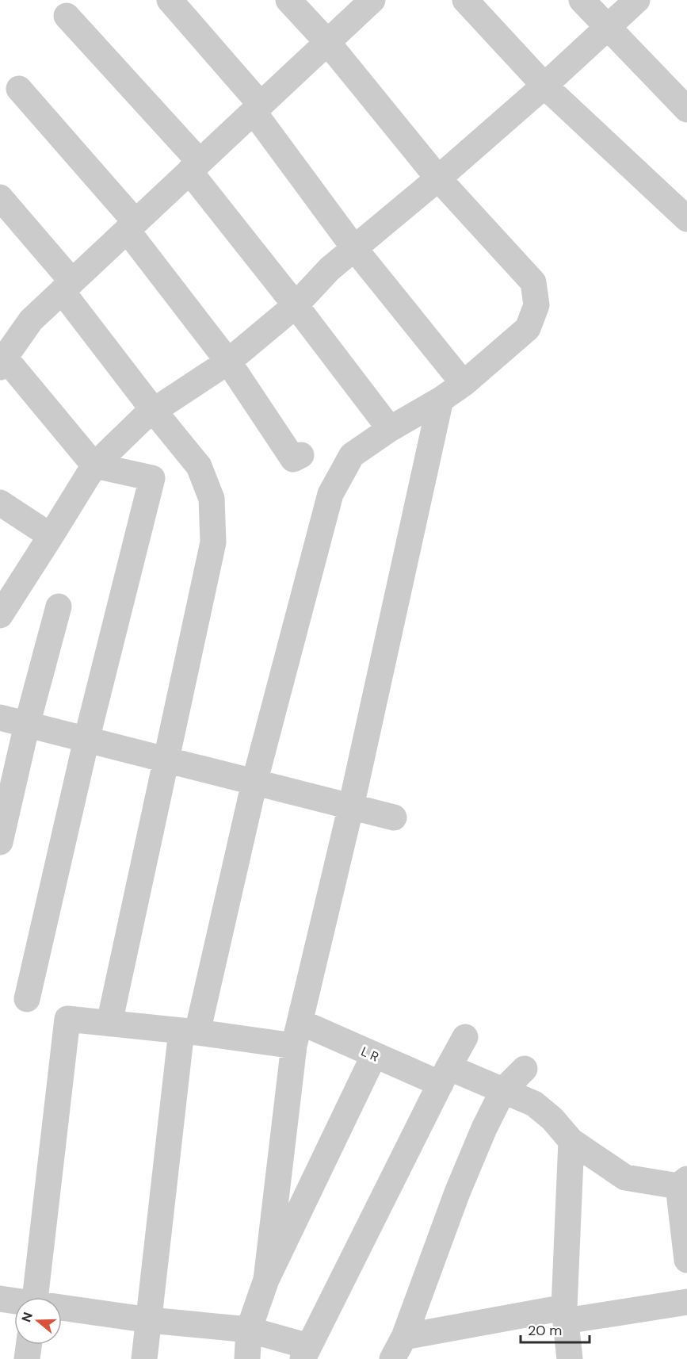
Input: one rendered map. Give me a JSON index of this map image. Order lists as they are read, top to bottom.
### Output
{
  "streets": {
    "street": ["L R"]
  },
  "scale_bar": "20 m",
  "north": "left"
}
